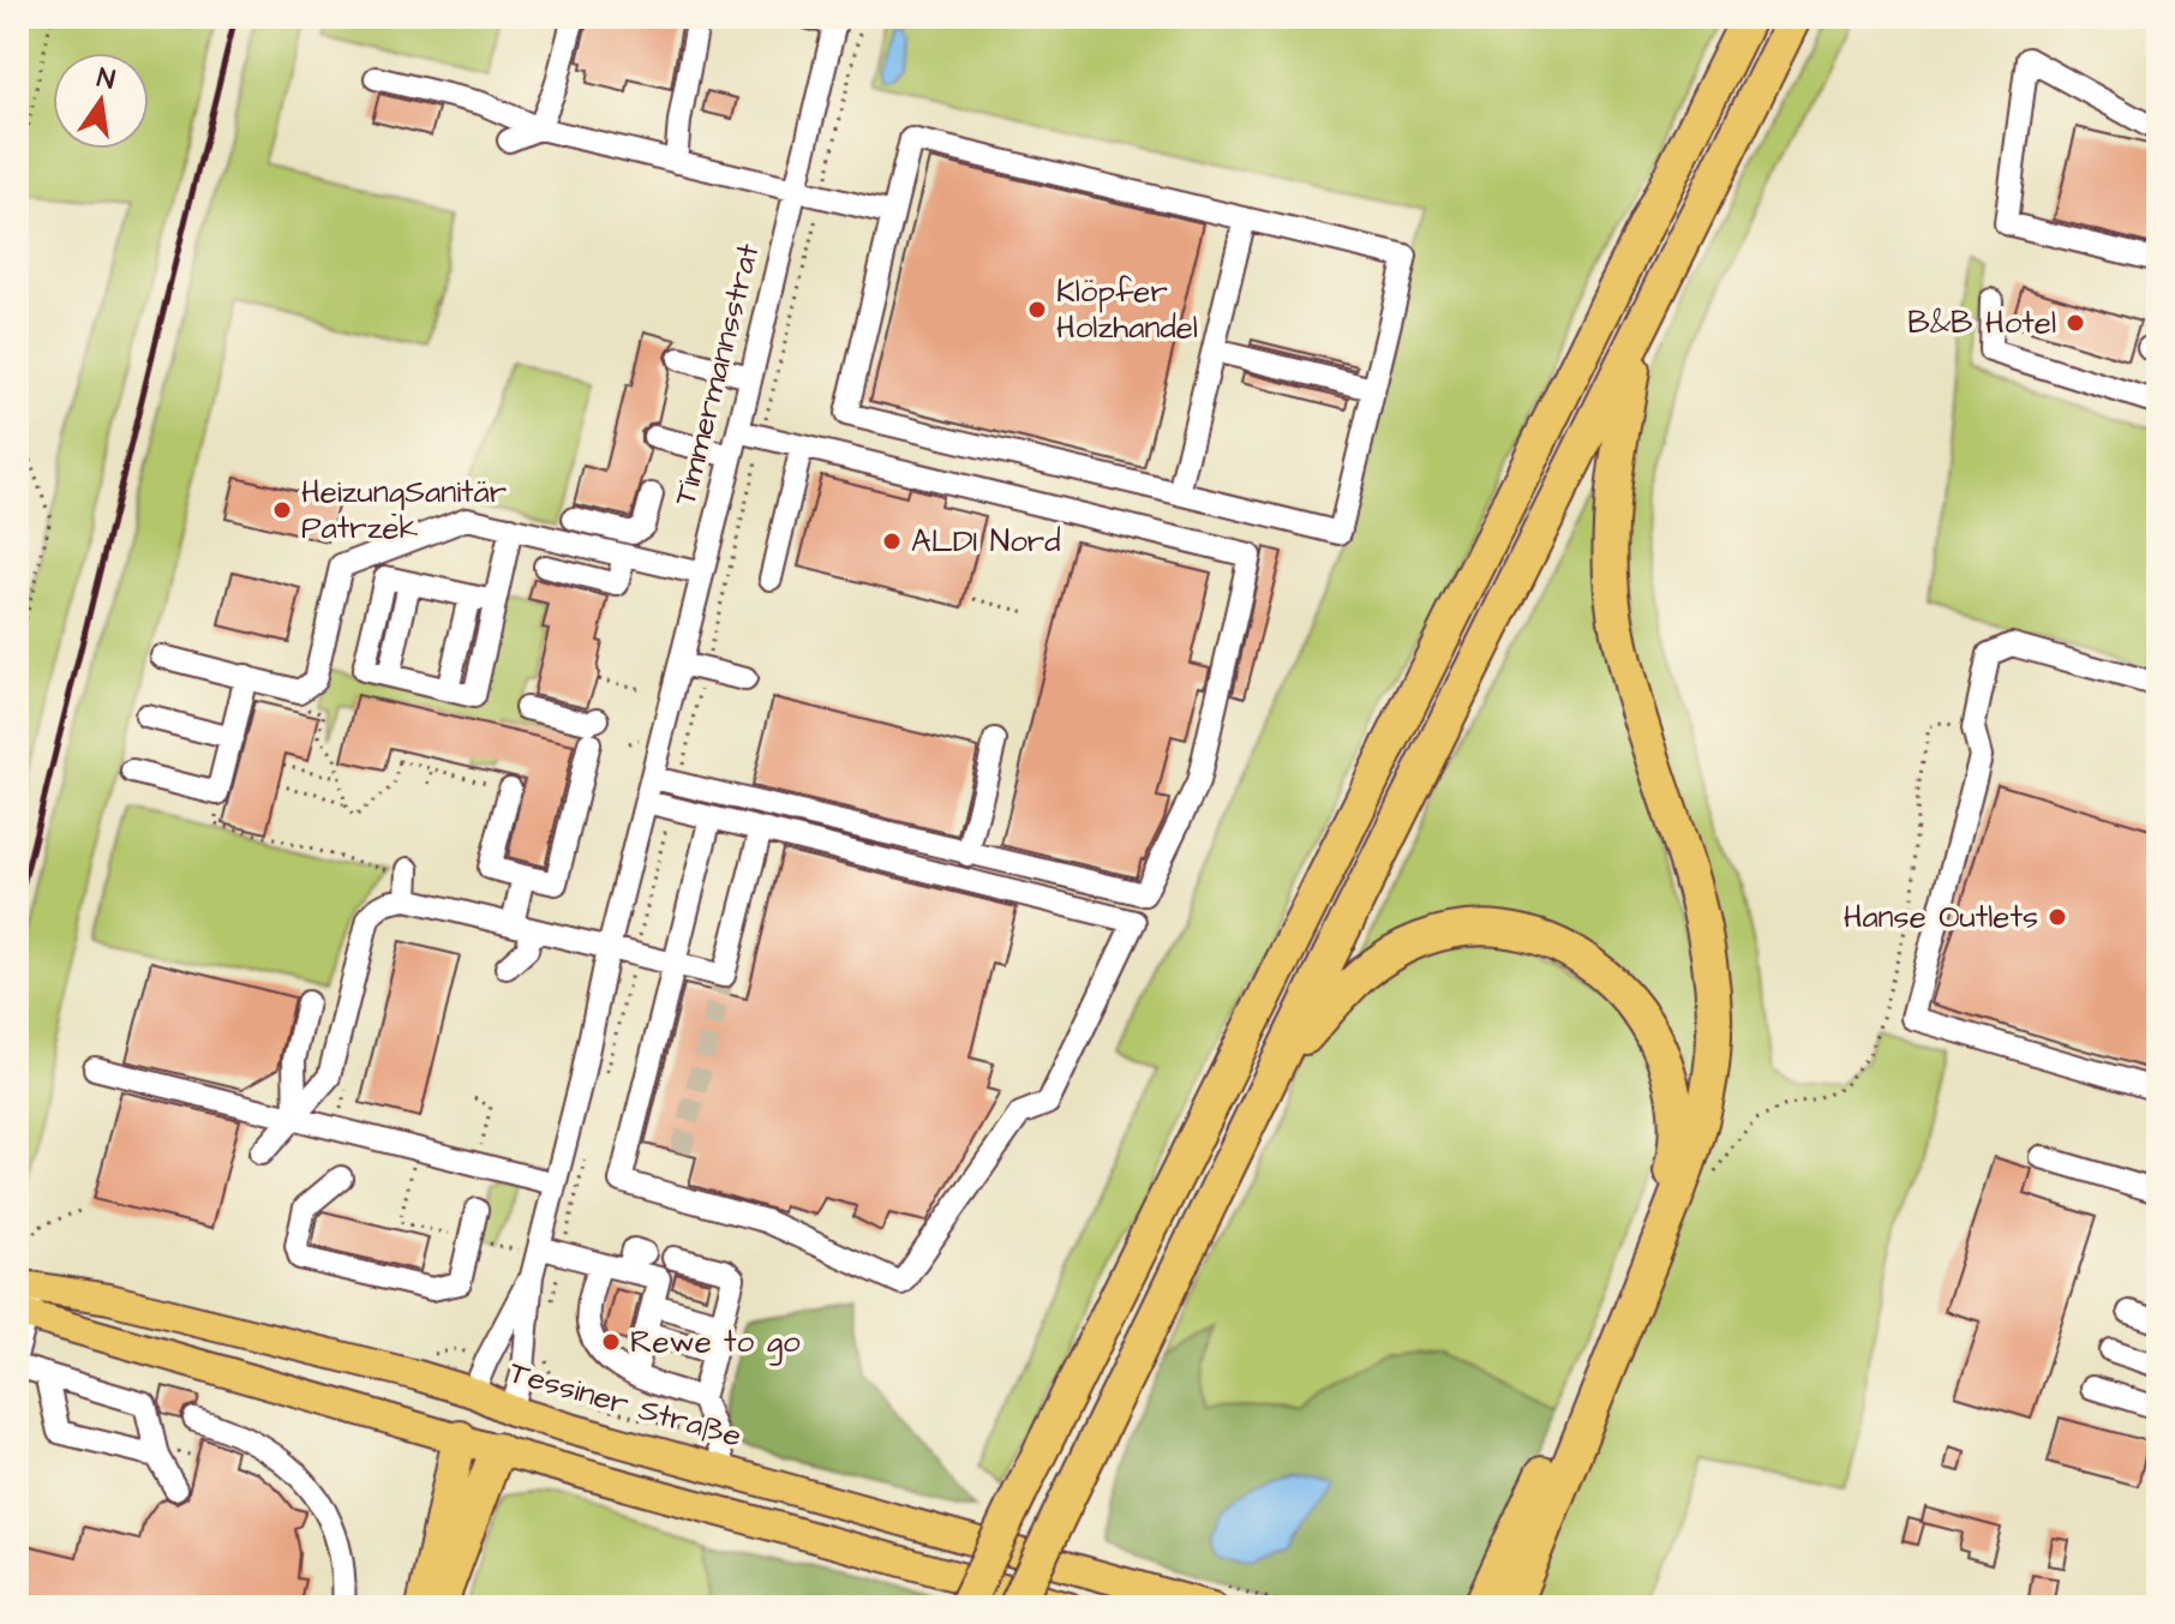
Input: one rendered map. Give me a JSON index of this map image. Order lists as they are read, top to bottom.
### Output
{
  "streets": {
    "main road": ["Timmermannsstrat", "Tessiner Straße"]
  },
  "crossings": [
    ["Timmermannsstrat", "Tessiner Straße"]
  ],
  "places": [
    "Klöpfer Holzhandel",
    "B&B Hotel",
    "HeizungSanitär Patrzek",
    "ALDI Nord",
    "Hanse Outlets",
    "Rewe to go"
  ],
  "north": "top"
}
